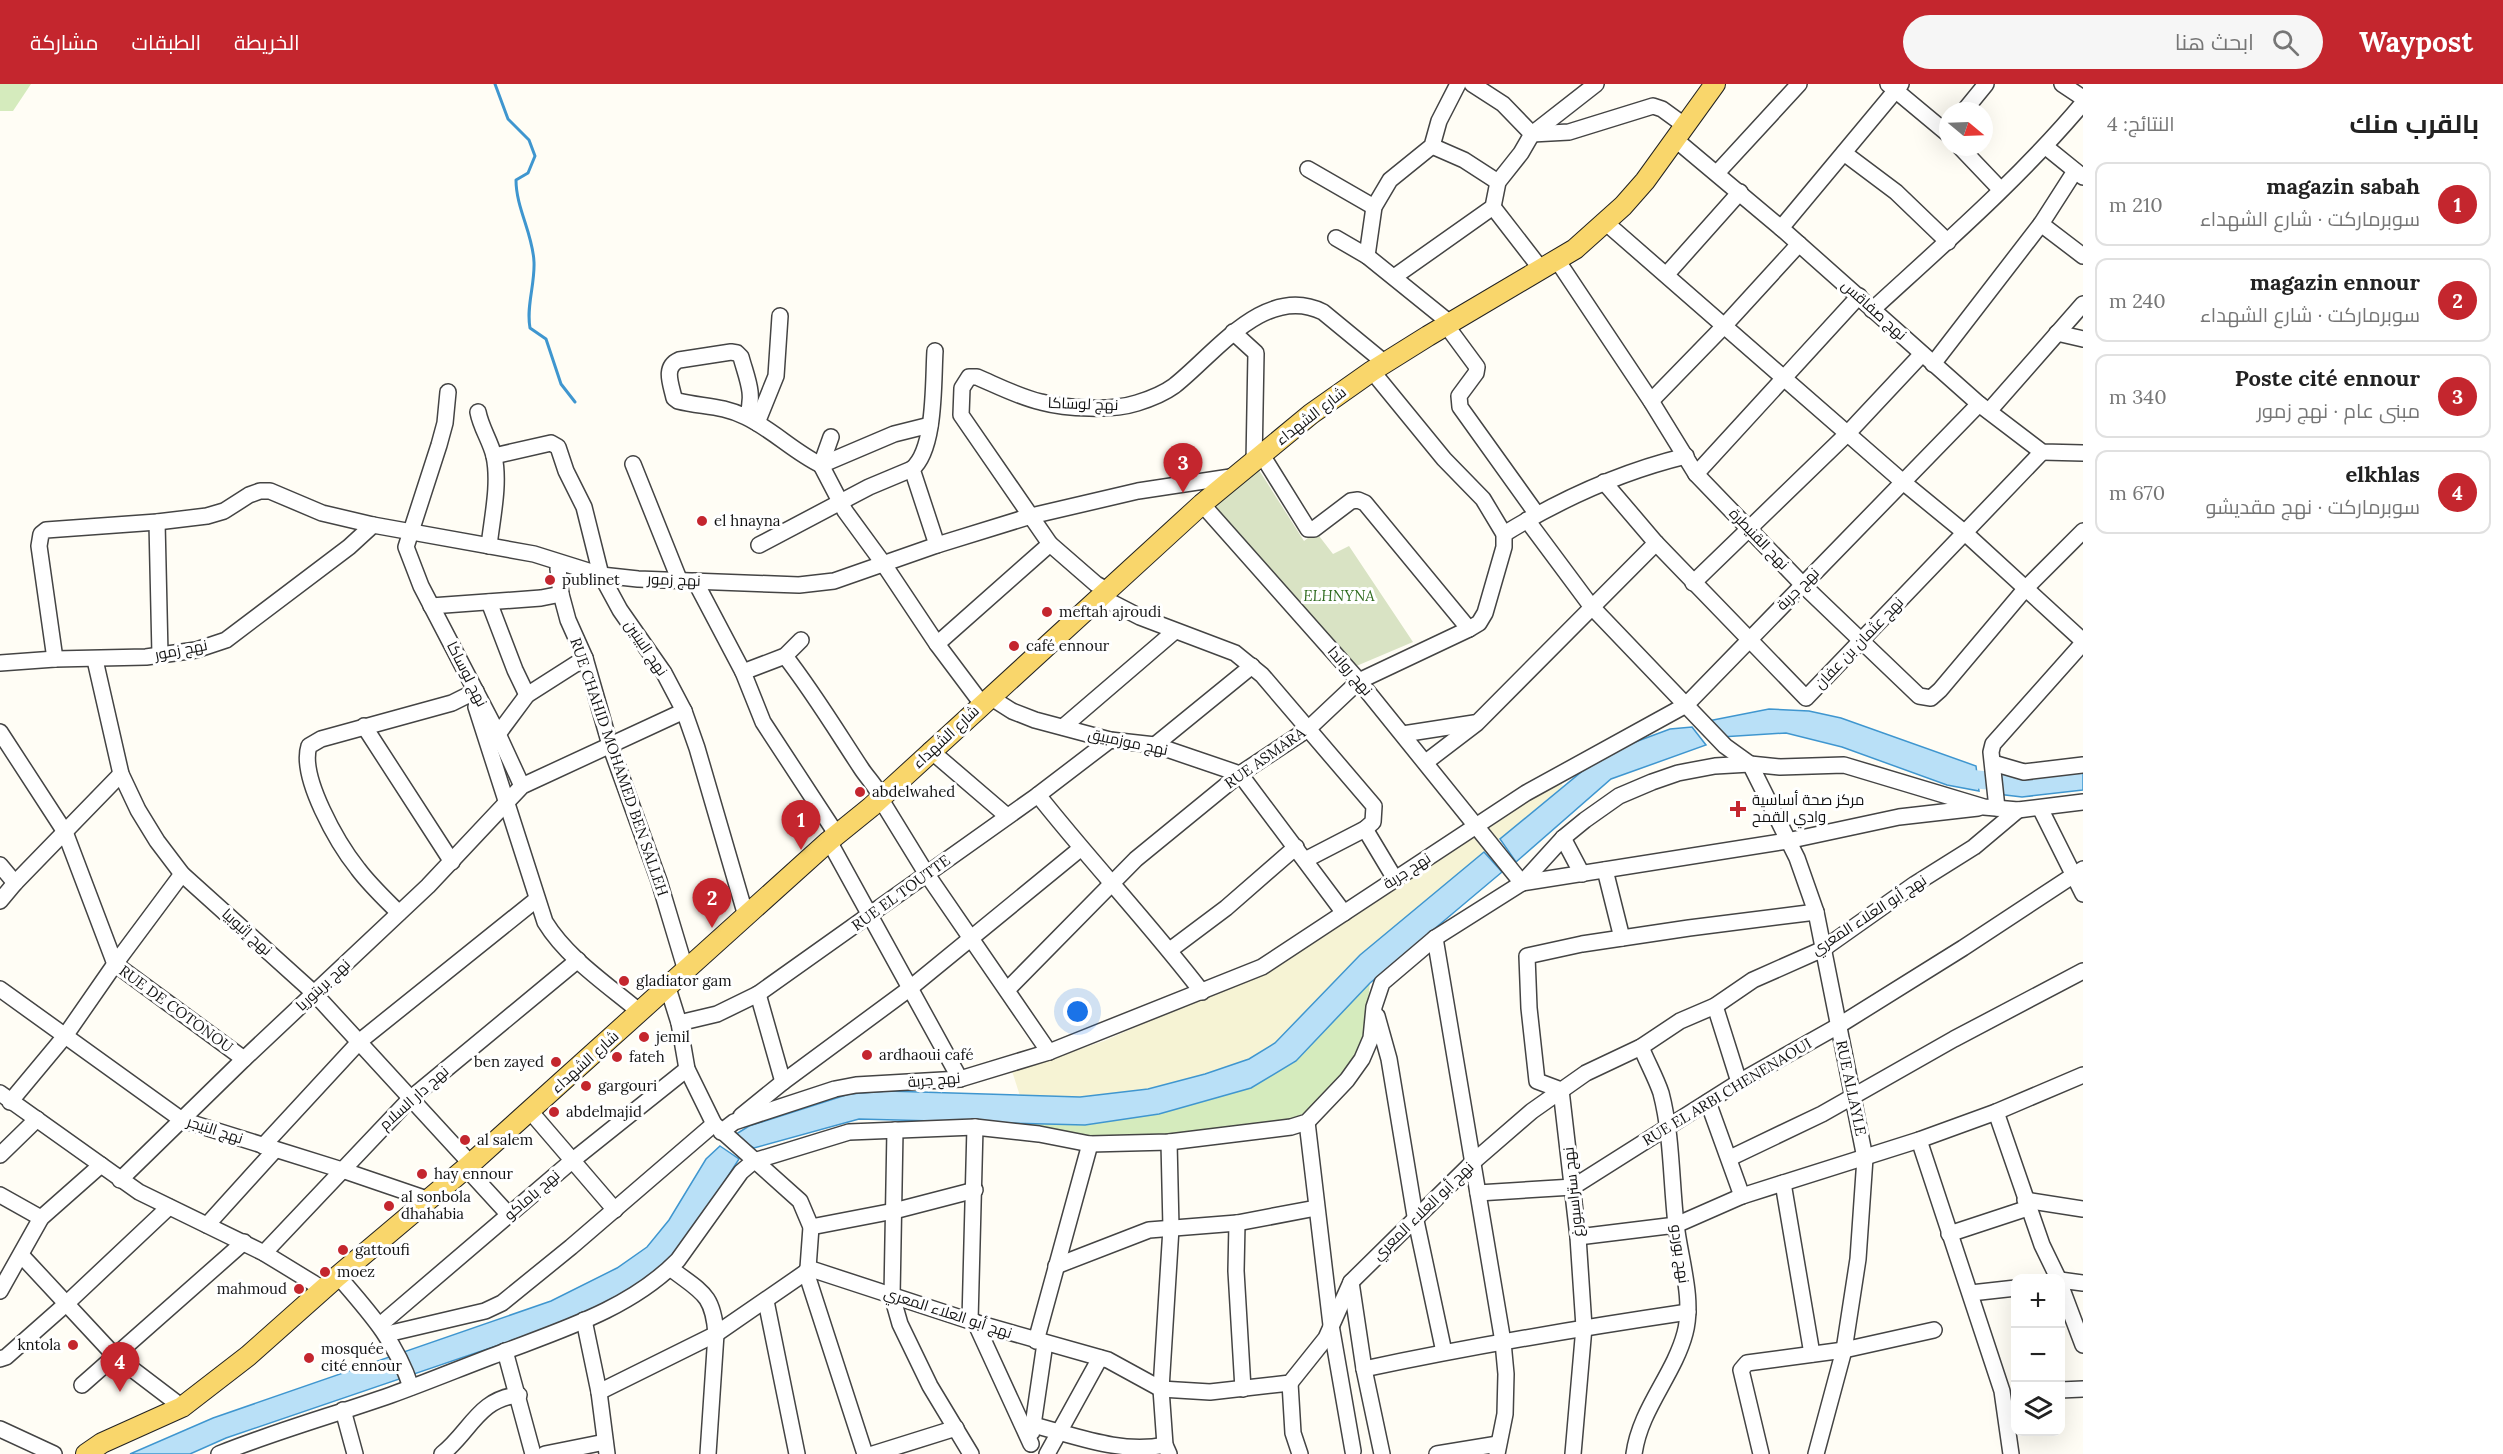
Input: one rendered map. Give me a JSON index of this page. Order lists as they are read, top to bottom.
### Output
{
  "streets": {
    "main road": ["شارع الشهداء"],
    "street": [
      "نهج صفاقس",
      "نهج لوساكا",
      "نهح القنيطرة",
      "نهج زمور",
      "نهج جربة",
      "نهج عثمان بن عفان",
      "نهج البينين",
      "نهج رواندا",
      "نهج موزمبيق",
      "RUE ASMARA",
      "RUE CHAHID MOHAMED BEN SALLEH",
      "RUE EL TOUTTE",
      "نهج أبو العلاء المعري",
      "نهج إثيوبيا",
      "نهج بريتوريا",
      "RUE DE COTONOU",
      "RUE ALLAYLE",
      "RUE EL ARBI CHENENAOUI",
      "نهج دار السلام",
      "نهج النيجر",
      "نهج ستراسبورغ",
      "نهج باماكو",
      "نهج بوردو"
    ]
  },
  "crossings": [
    ["نهج صفاقس", "شارع الشهداء"],
    ["نهج صفاقس", "نهج جربة"],
    ["نهج صفاقس", "نهج عثمان بن عفان"],
    ["نهج لوساكا", "شارع الشهداء"],
    ["نهج لوساكا", "نهج زمور"],
    ["نهج لوساكا", "RUE ASMARA"],
    ["نهج لوساكا", "نهج بريتوريا"],
    ["شارع الشهداء", "نهح القنيطرة"],
    ["شارع الشهداء", "نهج زمور"],
    ["شارع الشهداء", "نهج البينين"],
    ["شارع الشهداء", "نهج رواندا"],
    ["شارع الشهداء", "نهج موزمبيق"],
    ["شارع الشهداء", "RUE CHAHID MOHAMED BEN SALLEH"],
    ["شارع الشهداء", "نهج إثيوبيا"],
    ["شارع الشهداء", "RUE ALLAYLE"],
    ["شارع الشهداء", "نهج النيجر"],
    ["نهح القنيطرة", "نهج جربة"],
    ["نهح القنيطرة", "نهج عثمان بن عفان"],
    ["نهج زمور", "نهج البينين"],
    ["نهج زمور", "RUE CHAHID MOHAMED BEN SALLEH"],
    ["نهج زمور", "نهج إثيوبيا"],
    ["نهج جربة", "نهج عثمان بن عفان"],
    ["نهج جربة", "نهج رواندا"],
    ["نهج جربة", "RUE ALLAYLE"],
    ["نهج جربة", "نهج باماكو"],
    ["نهج رواندا", "RUE ASMARA"],
    ["نهج موزمبيق", "RUE ASMARA"],
    ["نهج موزمبيق", "RUE EL TOUTTE"],
    ["نهج أبو العلاء المعري", "RUE ALLAYLE"],
    ["نهج أبو العلاء المعري", "نهج ستراسبورغ"],
    ["نهج أبو العلاء المعري", "نهج بوردو"],
    ["نهج إثيوبيا", "نهج بريتوريا"],
    ["نهج إثيوبيا", "نهج دار السلام"],
    ["نهج إثيوبيا", "نهج باماكو"],
    ["نهج بريتوريا", "RUE DE COTONOU"],
    ["نهج بريتوريا", "نهج النيجر"],
    ["RUE ALLAYLE", "RUE EL ARBI CHENENAOUI"],
    ["RUE EL ARBI CHENENAOUI", "نهج ستراسبورغ"],
    ["RUE EL ARBI CHENENAOUI", "نهج بوردو"],
    ["نهج دار السلام", "نهج النيجر"]
  ],
  "parks": ["ELHNYNA"],
  "places": {
    "other": [
      "el hnayna",
      "publinet",
      "meftah ajroudi",
      "café ennour",
      "abdelwahed",
      "gladiator gam",
      "jemil",
      "ardhaoui café",
      "fateh",
      "ben zayed",
      "gargouri",
      "abdelmajid",
      "al salem",
      "hay ennour",
      "al sonbola dhahabia",
      "gattoufi",
      "moez",
      "mahmoud",
      "kntola",
      "mosquée cité ennour"
    ],
    "health": ["مركز صحة أساسية وادي القمح"]
  },
  "north": "right",
  "page": {
    "header": "Waypost",
    "search": "ابحث هنا",
    "nav": ["الخريطة", "الطبقات", "مشاركة"],
    "heading": ["بالقرب منك", "النتائج: 4"],
    "list": [
      {
        "mark": "1",
        "name": "magazin sabah",
        "note": "سوبرماركت · شارع الشهداء",
        "value": "210 m"
      },
      {
        "mark": "2",
        "name": "magazin ennour",
        "note": "سوبرماركت · شارع الشهداء",
        "value": "240 m"
      },
      {
        "mark": "3",
        "name": "Poste cité ennour",
        "note": "مبنى عام · نهج زمور",
        "value": "340 m"
      },
      {
        "mark": "4",
        "name": "elkhlas",
        "note": "سوبرماركت · نهج مقديشو",
        "value": "670 m"
      }
    ],
    "pins": [
      "3",
      "1",
      "2",
      "4"
    ],
    "map_buttons": ["+", "−"]
  }
}
